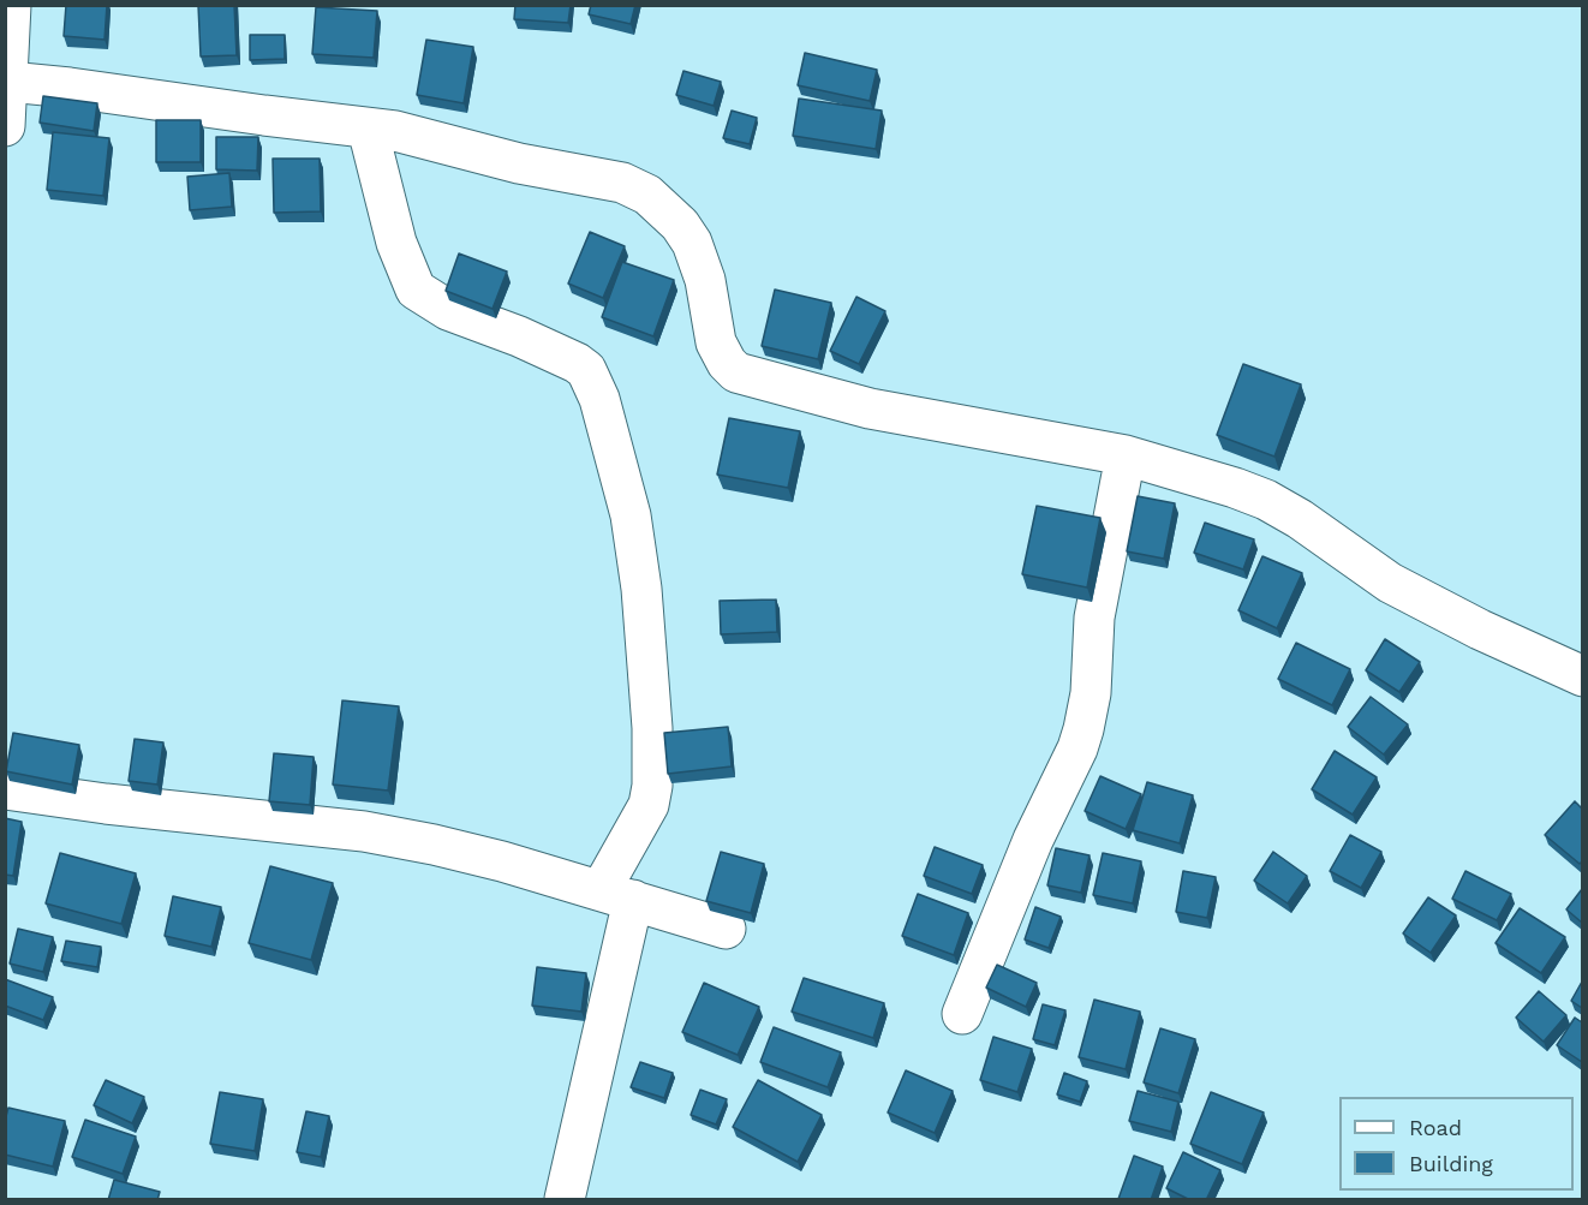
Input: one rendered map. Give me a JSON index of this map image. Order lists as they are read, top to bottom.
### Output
{
  "legend": ["Road", "Building"]
}
